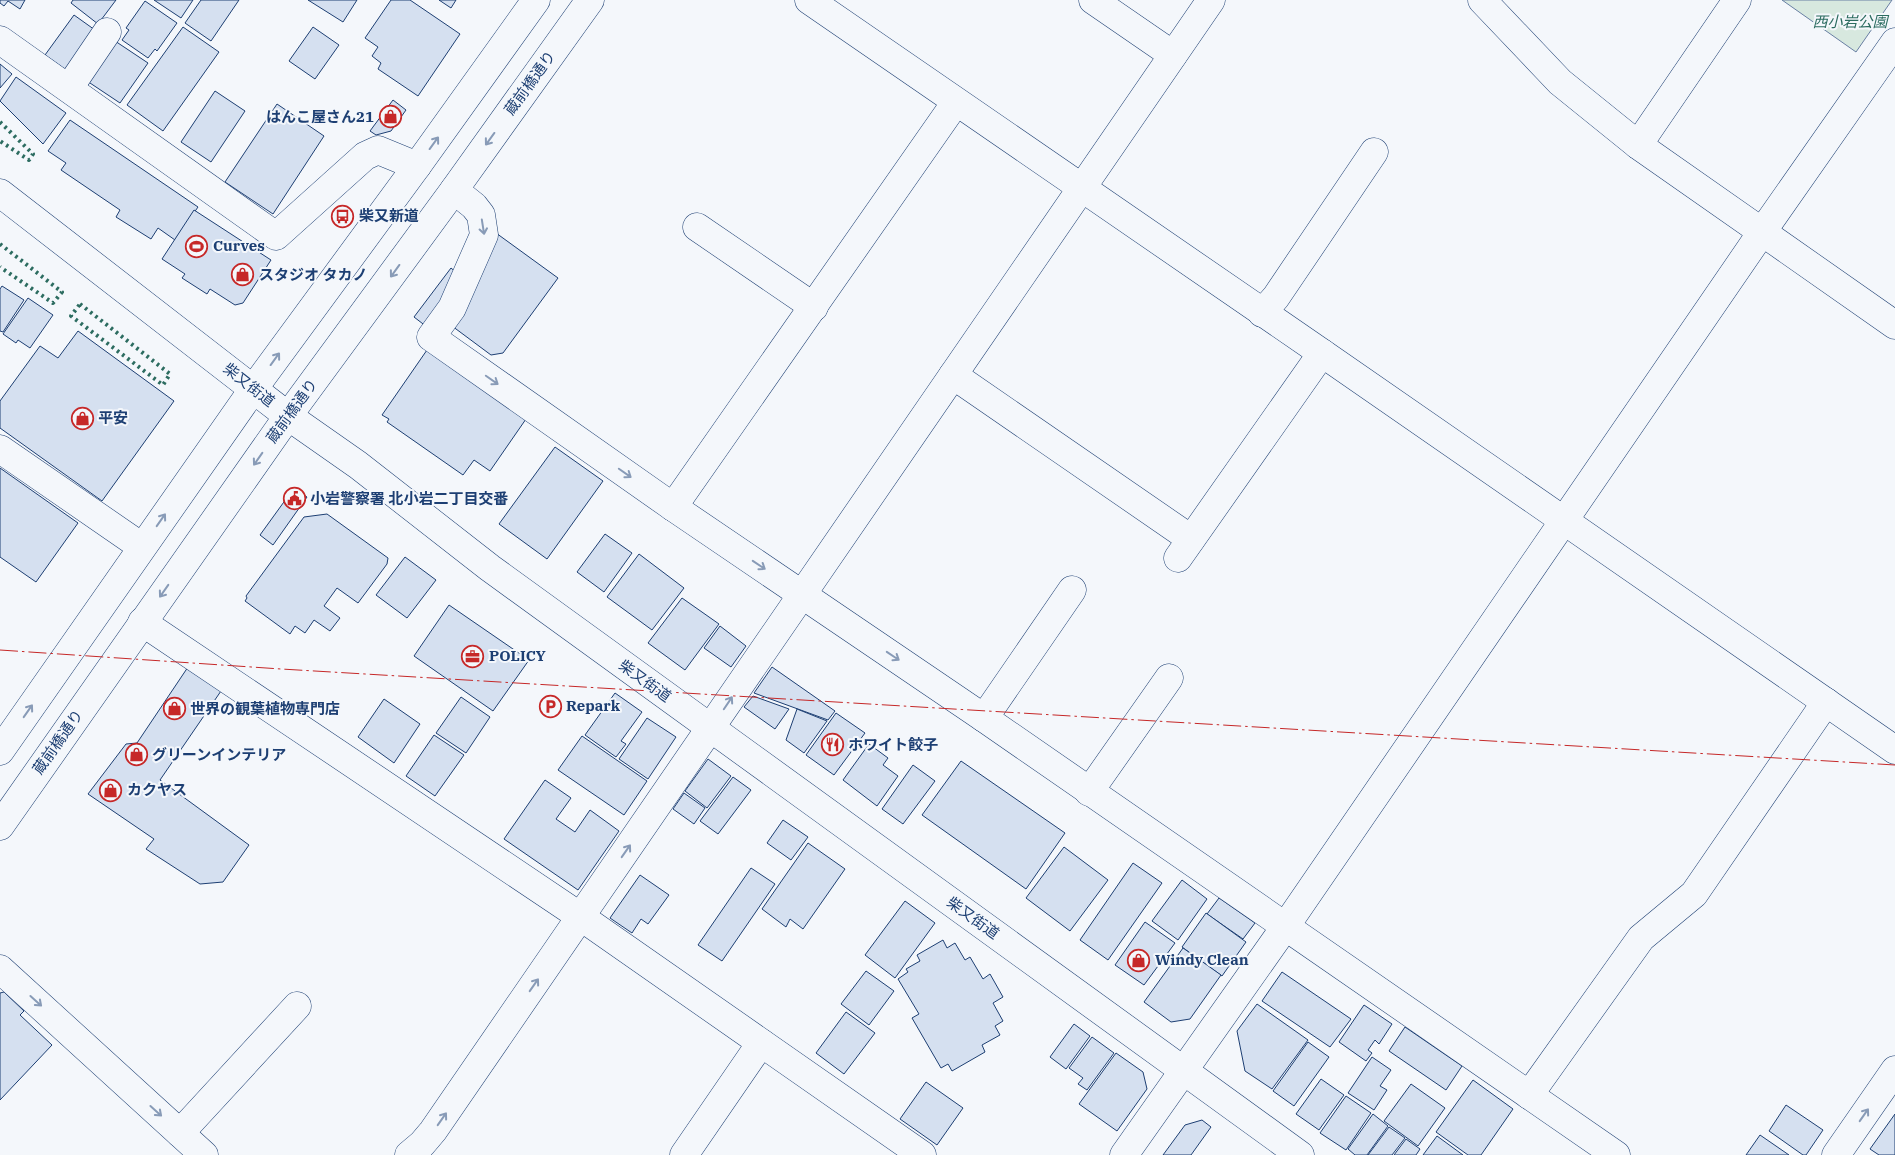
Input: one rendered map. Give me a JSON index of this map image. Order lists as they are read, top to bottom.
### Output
{
  "streets": {
    "street": ["蔵前橋通り", "柴又街道"]
  },
  "crossings": [
    ["蔵前橋通り", "柴又街道"]
  ],
  "parks": ["西小岩公園"],
  "places": {
    "shop": [
      "はんこ屋さん21",
      "スタジオ タカノ",
      "平安",
      "世界の観葉植物専門店",
      "グリーンインテリア",
      "カクヤス",
      "Windy Clean"
    ],
    "bus stop": ["柴又新道"],
    "sports": ["Curves"],
    "public building": ["小岩警察署 北小岩二丁目交番"],
    "office": ["POLICY"],
    "parking": ["Repark"],
    "restaurant": ["ホワイト餃子"]
  }
}
